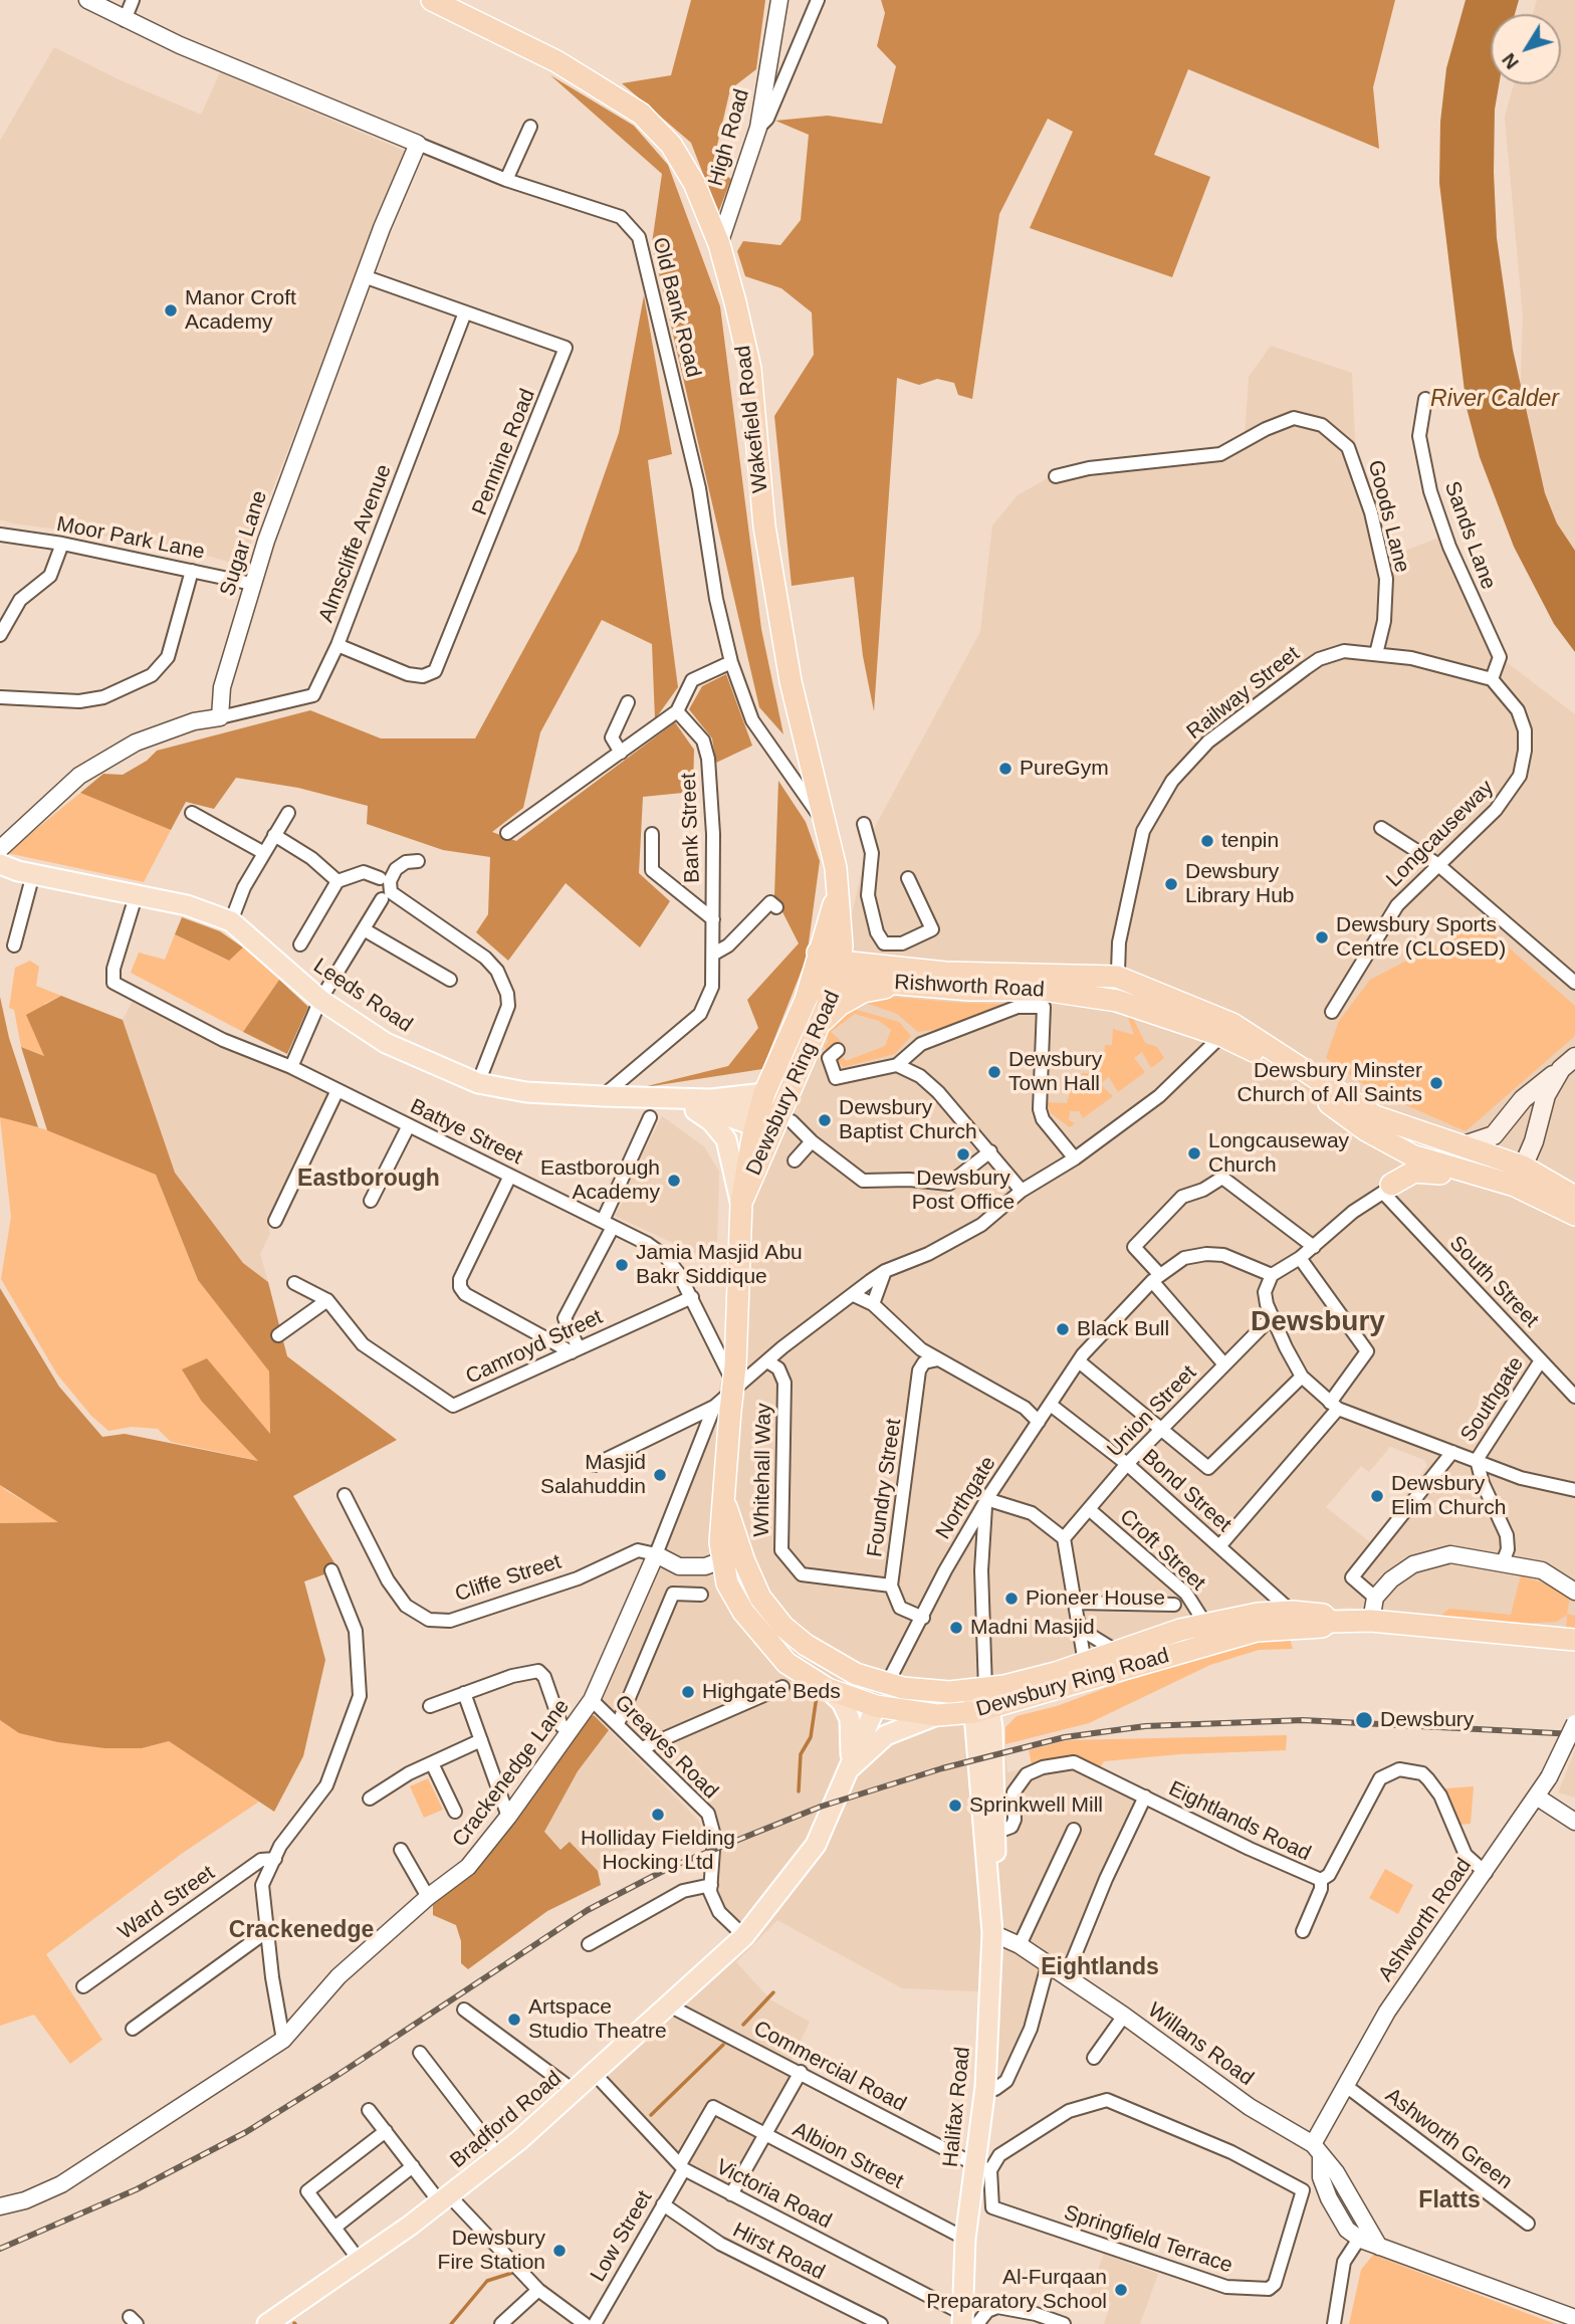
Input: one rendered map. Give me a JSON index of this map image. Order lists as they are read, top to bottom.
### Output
{
  "streets": {
    "highway": ["Wakefield Road", "Rishworth Road", "Dewsbury Ring Road"],
    "main road": ["Leeds Road", "Halifax Road", "Bradford Road"],
    "street": [
      "High Road",
      "Old Bank Road",
      "Pennine Road",
      "Goods Lane",
      "Sands Lane",
      "Moor Park Lane",
      "Sugar Lane",
      "Almscliffe Avenue",
      "Railway Street",
      "Bank Street",
      "Longcauseway",
      "Battye Street",
      "South Street",
      "Camroyd Street",
      "Southgate",
      "Union Street",
      "Whitehall Way",
      "Foundry Street",
      "Bond Street",
      "Northgate",
      "Croft Street",
      "Cliffe Street",
      "Greaves Road",
      "Crackenedge Lane",
      "Eightlands Road",
      "Ward Street",
      "Ashworth Road",
      "Willans Road",
      "Commercial Road",
      "Ashworth Green",
      "Albion Street",
      "Victoria Road",
      "Low Street",
      "Springfield Terrace",
      "Hirst Road"
    ]
  },
  "crossings": [
    ["High Road", "Wakefield Road"],
    ["Old Bank Road", "Wakefield Road"],
    ["Old Bank Road", "Sugar Lane"],
    ["Wakefield Road", "Rishworth Road"],
    ["Wakefield Road", "Dewsbury Ring Road"],
    ["Pennine Road", "Sugar Lane"],
    ["Pennine Road", "Almscliffe Avenue"],
    ["Goods Lane", "Railway Street"],
    ["Sands Lane", "Railway Street"],
    ["Sands Lane", "Longcauseway"],
    ["Moor Park Lane", "Sugar Lane"],
    ["Sugar Lane", "Almscliffe Avenue"],
    ["Railway Street", "Longcauseway"],
    ["Railway Street", "Rishworth Road"],
    ["Bank Street", "Leeds Road"],
    ["Rishworth Road", "Dewsbury Ring Road"],
    ["Leeds Road", "Dewsbury Ring Road"],
    ["Leeds Road", "Battye Street"],
    ["Dewsbury Ring Road", "Battye Street"],
    ["Dewsbury Ring Road", "Croft Street"],
    ["Dewsbury Ring Road", "Cliffe Street"],
    ["Dewsbury Ring Road", "Crackenedge Lane"],
    ["Dewsbury Ring Road", "Halifax Road"],
    ["Dewsbury Ring Road", "Bradford Road"],
    ["Battye Street", "Camroyd Street"],
    ["South Street", "Southgate"],
    ["Union Street", "Bond Street"],
    ["Union Street", "Croft Street"],
    ["Whitehall Way", "Foundry Street"],
    ["Foundry Street", "Northgate"],
    ["Foundry Street", "Bradford Road"],
    ["Bond Street", "Northgate"],
    ["Northgate", "Halifax Road"],
    ["Northgate", "Bradford Road"],
    ["Cliffe Street", "Crackenedge Lane"],
    ["Greaves Road", "Crackenedge Lane"],
    ["Greaves Road", "Bradford Road"],
    ["Eightlands Road", "Ashworth Road"],
    ["Eightlands Road", "Halifax Road"],
    ["Ashworth Road", "Willans Road"],
    ["Ashworth Road", "Ashworth Green"],
    ["Willans Road", "Halifax Road"],
    ["Commercial Road", "Halifax Road"],
    ["Commercial Road", "Bradford Road"],
    ["Commercial Road", "Springfield Terrace"],
    ["Halifax Road", "Albion Street"],
    ["Halifax Road", "Victoria Road"],
    ["Halifax Road", "Springfield Terrace"],
    ["Bradford Road", "Victoria Road"],
    ["Albion Street", "Low Street"],
    ["Victoria Road", "Low Street"],
    ["Low Street", "Hirst Road"]
  ],
  "districts": [
    "Eastborough",
    "Dewsbury",
    "Crackenedge",
    "Eightlands",
    "Flatts"
  ],
  "water": ["River Calder"],
  "places": [
    "Manor Croft Academy",
    "PureGym",
    "tenpin",
    "Dewsbury Library Hub",
    "Dewsbury Sports Centre (CLOSED)",
    "Dewsbury Town Hall",
    "Dewsbury Minster Church of All Saints",
    "Dewsbury Baptist Church",
    "Longcauseway Church",
    "Dewsbury Post Office",
    "Eastborough Academy",
    "Jamia Masjid Abu Bakr Siddique",
    "Black Bull",
    "Masjid Salahuddin",
    "Dewsbury Elim Church",
    "Pioneer House",
    "Madni Masjid",
    "Highgate Beds",
    "Dewsbury",
    "Sprinkwell Mill",
    "Holliday Fielding Hocking Ltd",
    "Artspace Studio Theatre",
    "Dewsbury Fire Station",
    "Al-Furqaan Preparatory School"
  ],
  "north": "bottom left"
}
